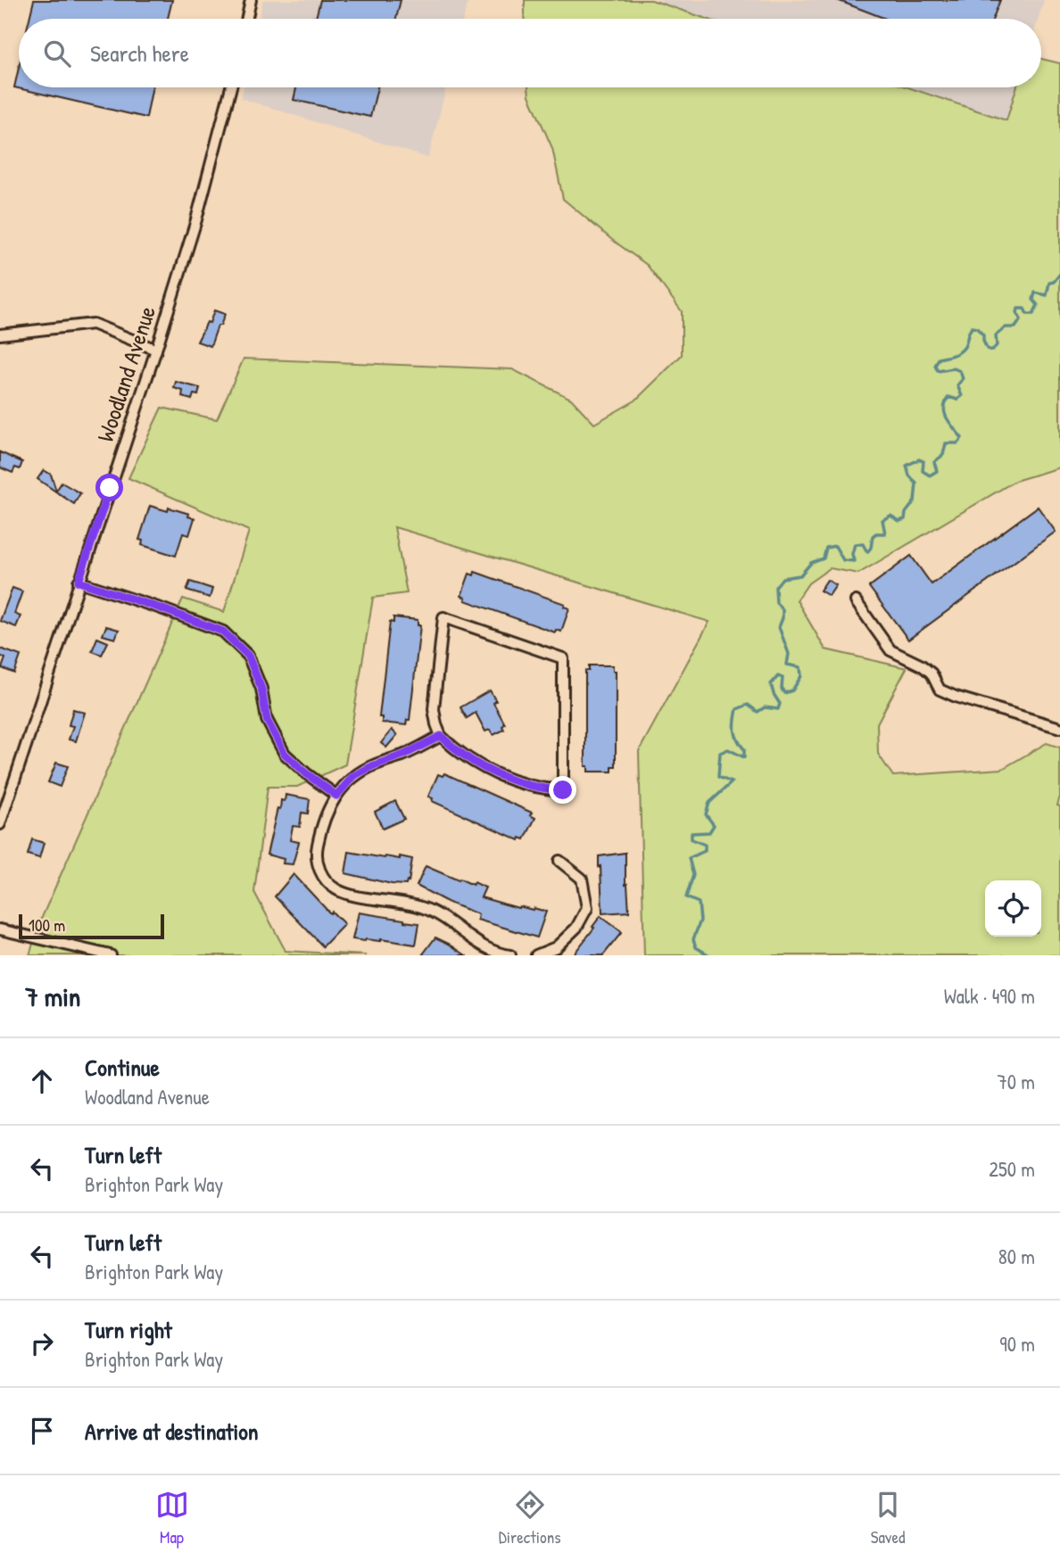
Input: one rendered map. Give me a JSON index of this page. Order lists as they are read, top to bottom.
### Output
{
  "streets": {
    "street": ["Woodland Avenue"]
  },
  "scale_bar": "100 m",
  "page": {
    "search": "Search here",
    "scale": "100 m",
    "heading": ["7 min", "Walk · 490 m"],
    "list": [
      ["Continue", "Woodland Avenue", "70 m"],
      ["Turn left", "Brighton Park Way", "250 m"],
      ["Turn left", "Brighton Park Way", "80 m"],
      ["Turn right", "Brighton Park Way", "90 m"],
      "Arrive at destination"
    ],
    "nav": ["Map", "Directions", "Saved"]
  }
}
